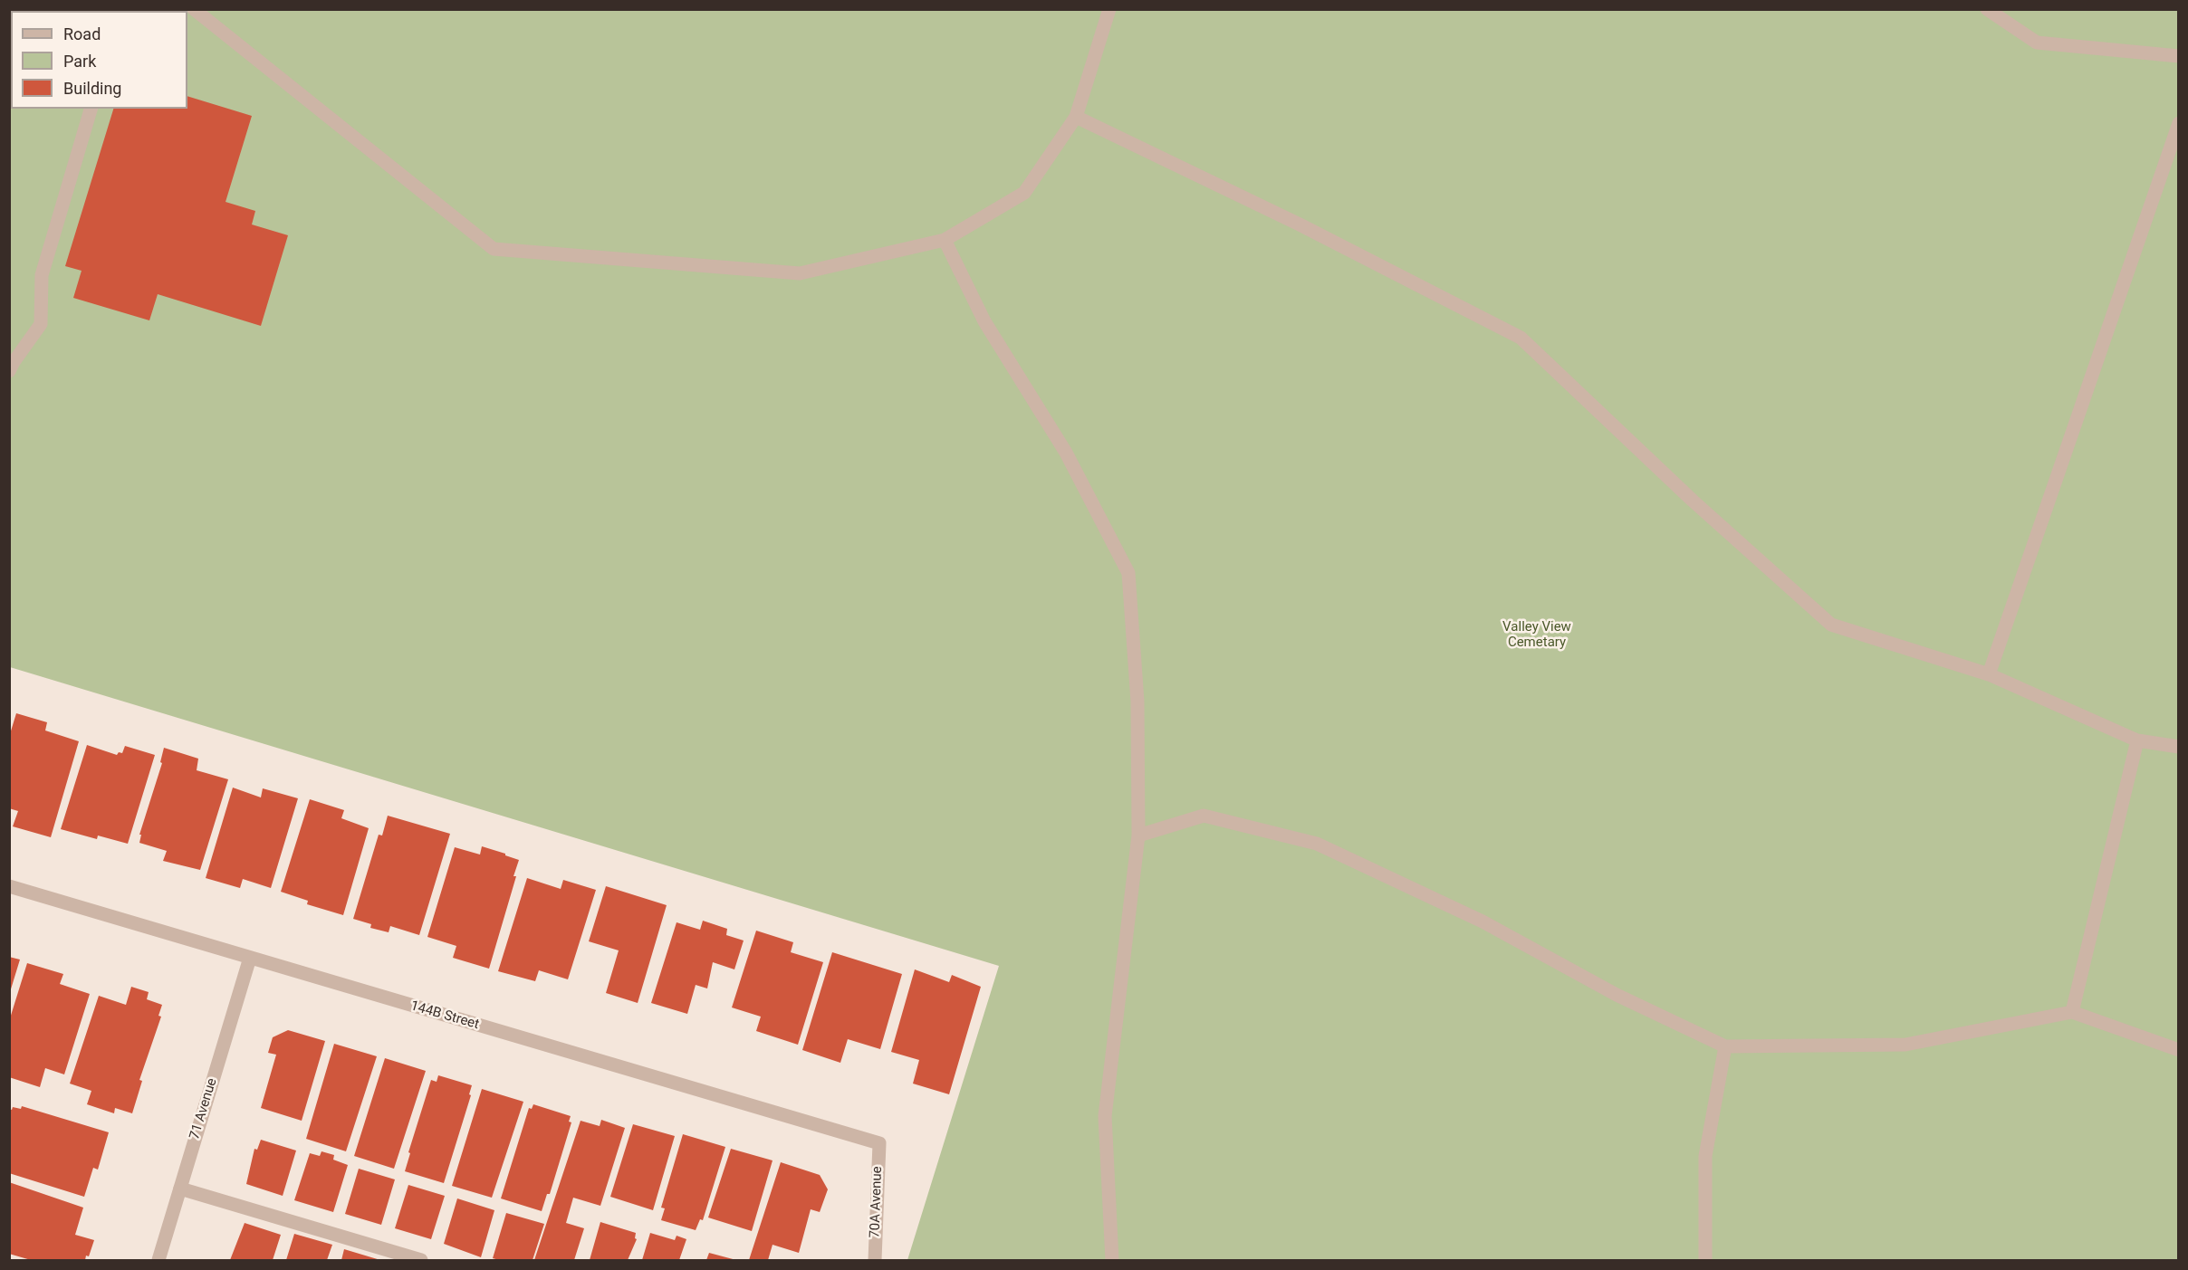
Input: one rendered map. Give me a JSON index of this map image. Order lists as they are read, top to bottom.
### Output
{
  "streets": {
    "street": ["144B Street", "71 Avenue", "70A Avenue"]
  },
  "crossings": [
    ["144B Street", "71 Avenue"],
    ["144B Street", "70A Avenue"]
  ],
  "parks": ["Valley View Cemetary"],
  "legend": ["Road", "Park", "Building"]
}
